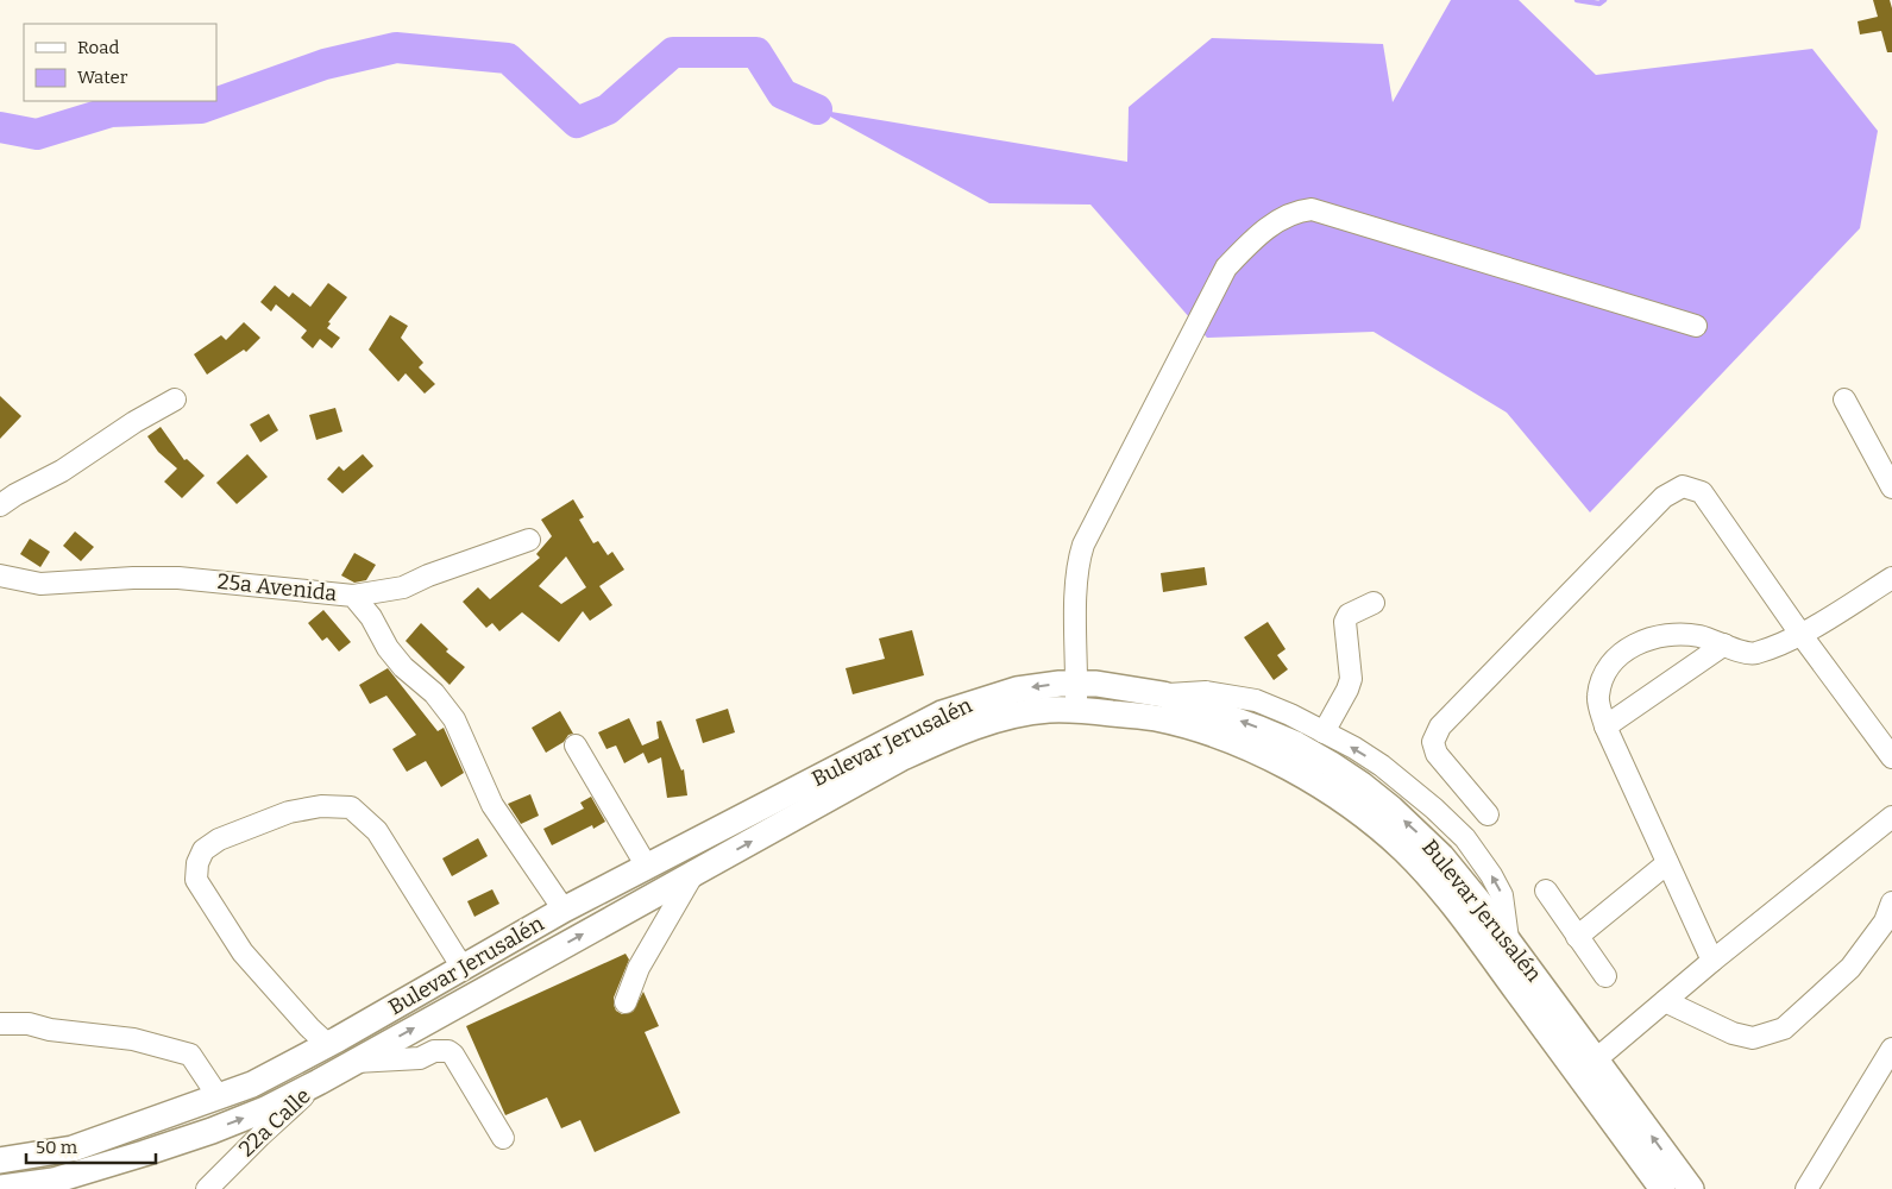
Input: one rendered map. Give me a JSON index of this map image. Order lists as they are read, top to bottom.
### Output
{
  "streets": {
    "main road": ["Bulevar Jerusalén"],
    "street": ["25a Avenida", "22a Calle"]
  },
  "crossings": [
    ["25a Avenida", "Bulevar Jerusalén"],
    ["Bulevar Jerusalén", "22a Calle"]
  ],
  "legend": ["Road", "Water"],
  "scale_bar": "50 m"
}
